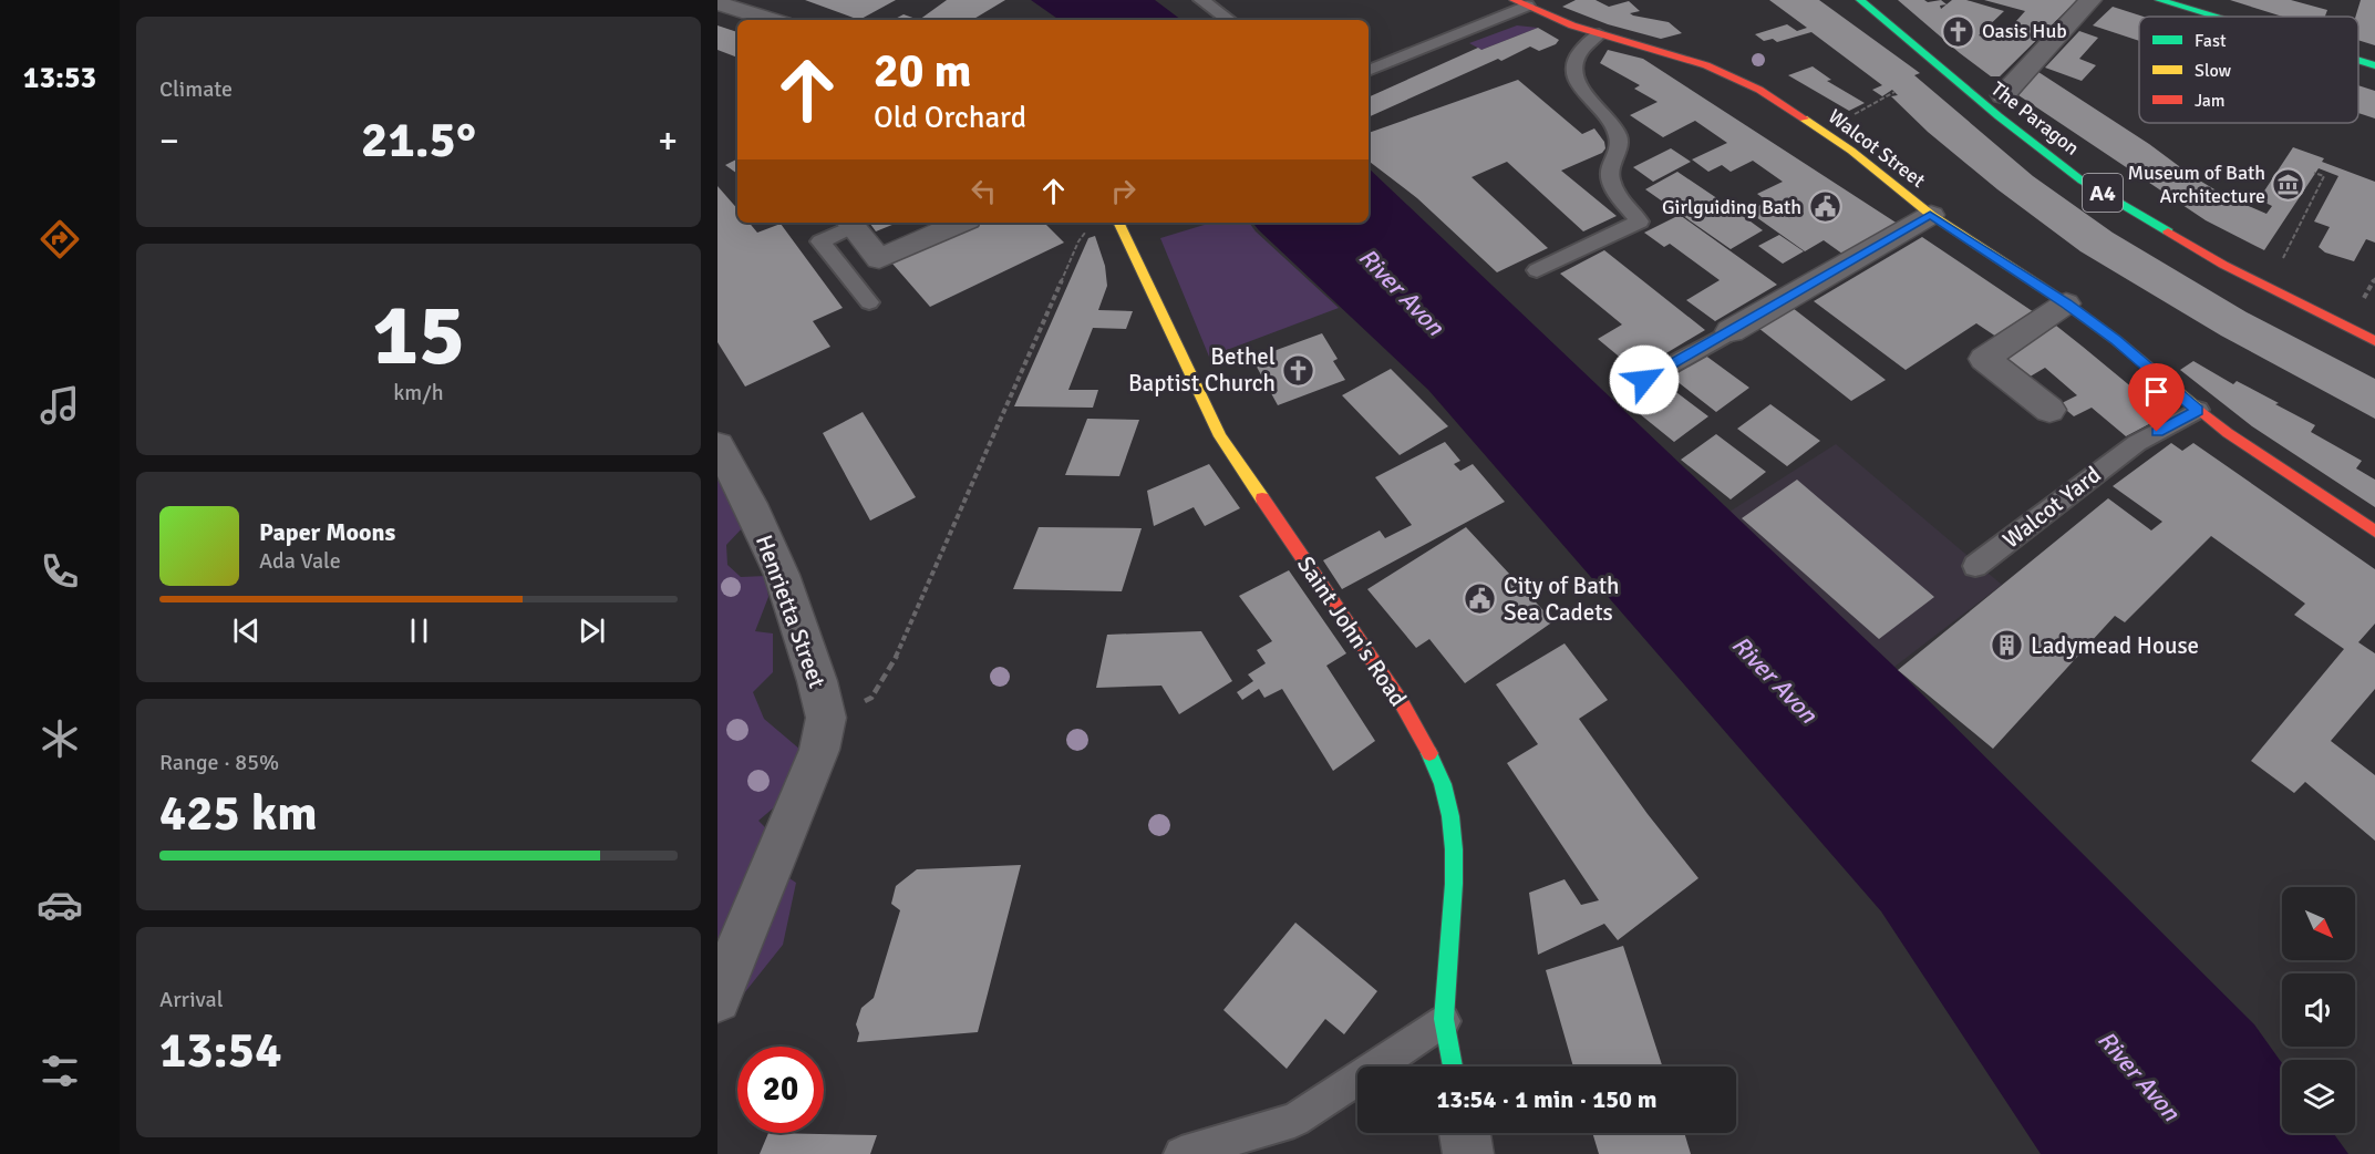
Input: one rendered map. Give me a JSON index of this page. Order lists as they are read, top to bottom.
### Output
{
  "streets": {
    "main road": [
      "The Paragon",
      "Walcot Street",
      "A4",
      "Saint John's Road"
    ],
    "street": ["Henrietta Street"],
    "lane": ["Walcot Yard"]
  },
  "crossings": [
    ["Walcot Street", "Walcot Yard"]
  ],
  "water": ["River Avon"],
  "places": {
    "church": ["Oasis Hub", "Bethel Baptist Church"],
    "museum": ["Museum of Bath Architecture"],
    "public building": ["Girlguiding Bath", "City of Bath Sea Cadets"],
    "building": ["Ladymead House"]
  },
  "legend": ["Fast", "Slow", "Jam"],
  "north": "bottom right",
  "page": {
    "tabs": "13:53",
    "tile": [
      "Climate",
      ["15", "km/h"],
      ["Range · 85%", "425 km"],
      ["Arrival", "13:54"]
    ],
    "turn": ["20 m", "Old Orchard"],
    "heat": ["−", "21.5°", "+"],
    "song": ["Paper Moons", "Ada Vale"],
    "limit": "20",
    "trip": "13:54 · 1 min · 150 m"
  }
}
